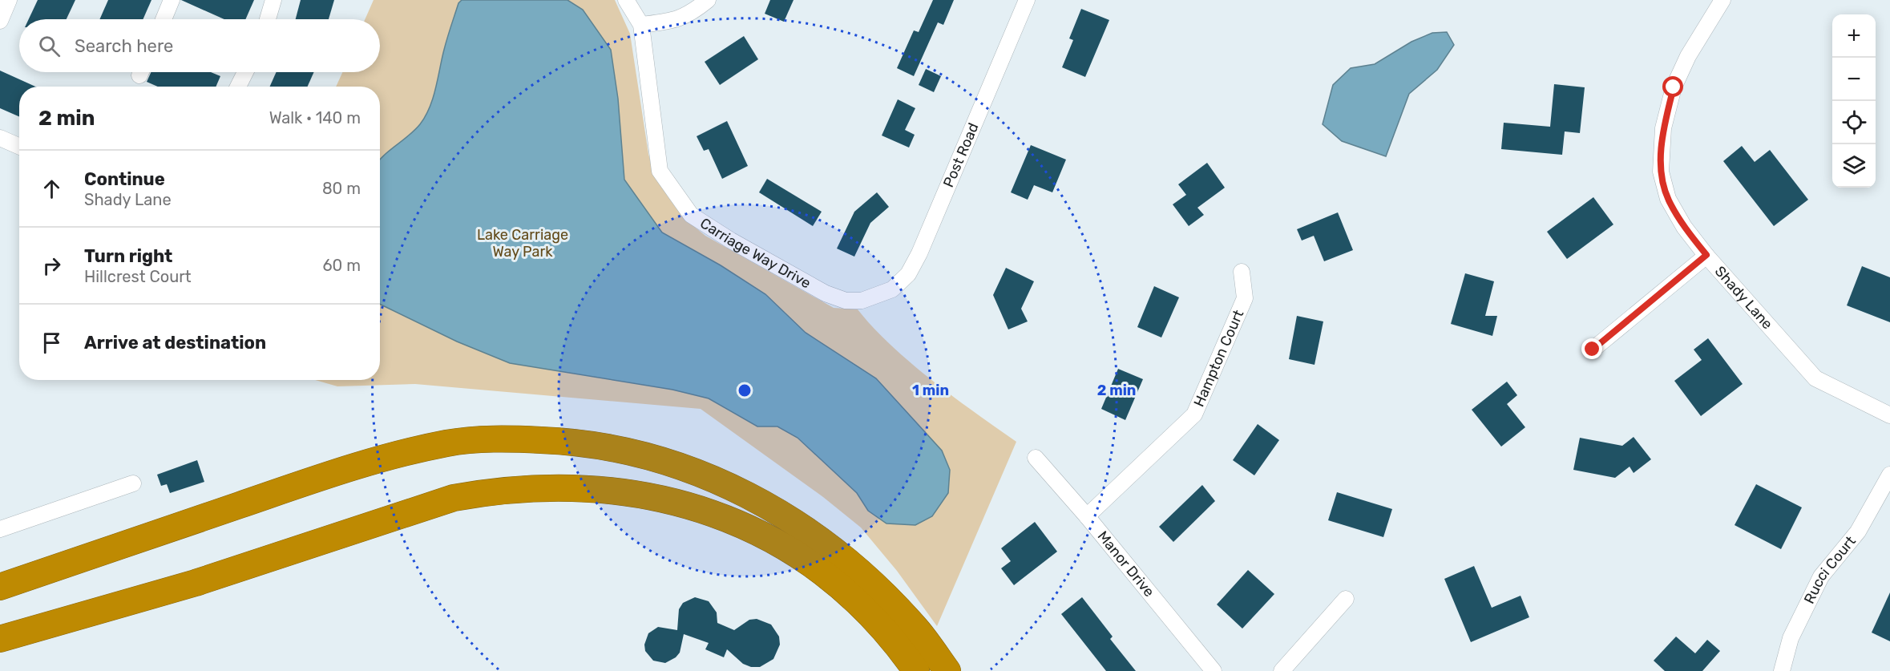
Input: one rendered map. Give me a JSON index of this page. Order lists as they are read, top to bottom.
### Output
{
  "streets": {
    "street": [
      "Post Road",
      "Carriage Way Drive",
      "Shady Lane",
      "Hampton Court",
      "Manor Drive",
      "Rucci Court"
    ]
  },
  "crossings": [
    ["Post Road", "Carriage Way Drive"],
    ["Hampton Court", "Manor Drive"]
  ],
  "parks": ["Lake Carriage Way Park"],
  "page": {
    "map_buttons": ["+", "−"],
    "search": "Search here",
    "heading": ["2 min", "Walk · 140 m"],
    "list": [
      ["Continue", "Shady Lane", "80 m"],
      ["Turn right", "Hillcrest Court", "60 m"],
      "Arrive at destination"
    ]
  },
  "rings": ["1 min", "2 min"]
}
